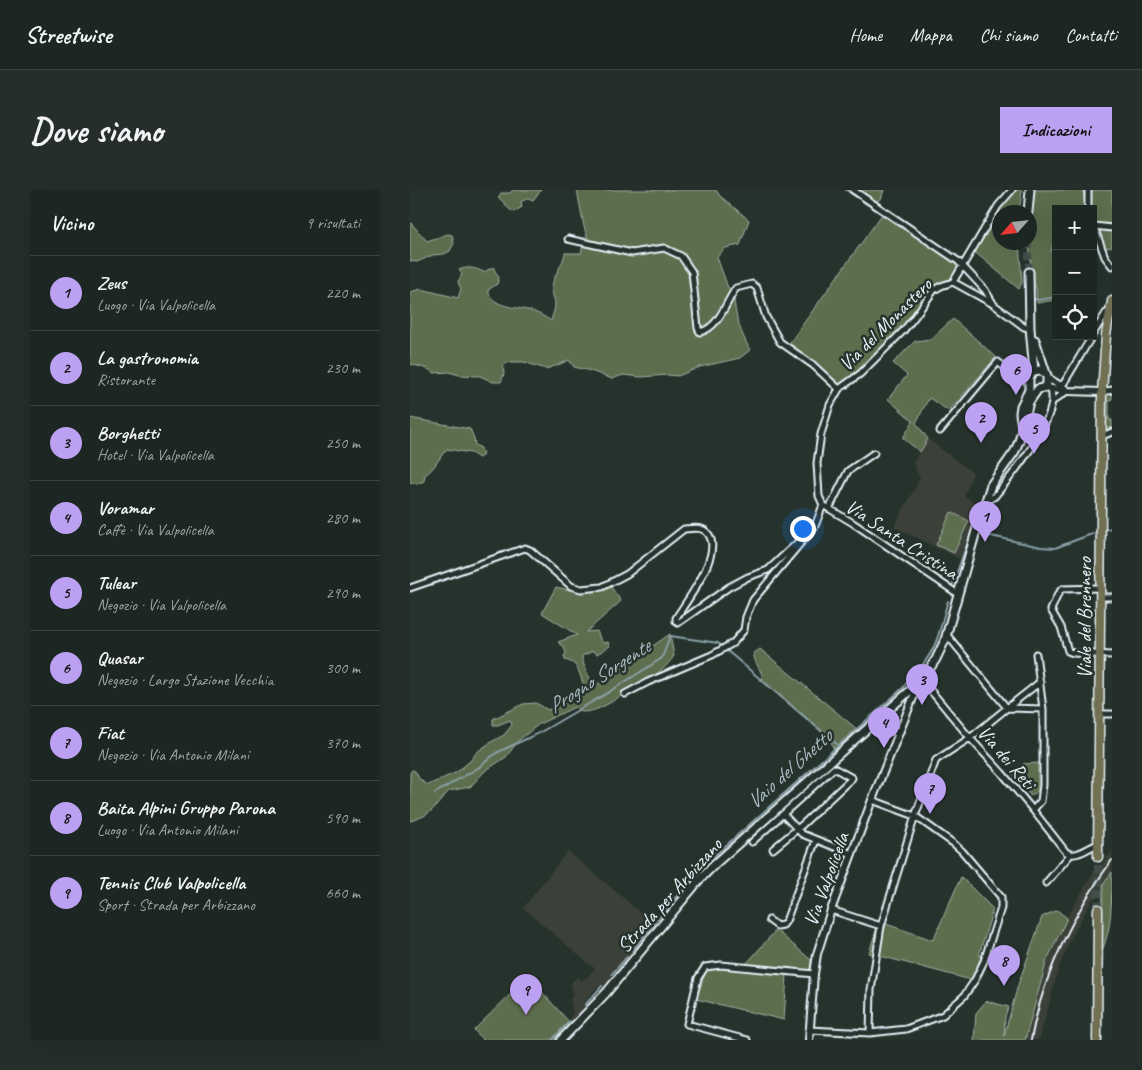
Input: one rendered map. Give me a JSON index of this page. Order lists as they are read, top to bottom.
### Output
{
  "streets": {
    "main road": ["Viale del Brennero", "Strada per Arbizzano"],
    "street": [
      "Via del Monastero",
      "Via Santa Cristina",
      "Via dei Reti",
      "Via Valpolicella"
    ]
  },
  "crossings": [
    ["Via del Monastero", "Via Santa Cristina"],
    ["Via dei Reti", "Strada per Arbizzano"],
    ["Via Valpolicella", "Strada per Arbizzano"]
  ],
  "water": ["Progno Sorgente", "Vaio del Ghetto"],
  "north": "bottom left",
  "page": {
    "header": "Streetwise",
    "nav": [
      "Home",
      "Mappa",
      "Chi siamo",
      "Contatti"
    ],
    "buttons": "Indicazioni",
    "title": "Dove siamo",
    "heading": ["Vicino", "9 risultati"],
    "map_buttons": ["+", "−"],
    "list": [
      {
        "mark": "1",
        "name": "Zeus",
        "note": "Luogo · Via Valpolicella",
        "value": "220 m"
      },
      {
        "mark": "2",
        "name": "La gastronomia",
        "note": "Ristorante",
        "value": "230 m"
      },
      {
        "mark": "3",
        "name": "Borghetti",
        "note": "Hotel · Via Valpolicella",
        "value": "250 m"
      },
      {
        "mark": "4",
        "name": "Voramar",
        "note": "Caffè · Via Valpolicella",
        "value": "280 m"
      },
      {
        "mark": "5",
        "name": "Tulear",
        "note": "Negozio · Via Valpolicella",
        "value": "290 m"
      },
      {
        "mark": "6",
        "name": "Quasar",
        "note": "Negozio · Largo Stazione Vecchia",
        "value": "300 m"
      },
      {
        "mark": "7",
        "name": "Fiat",
        "note": "Negozio · Via Antonio Milani",
        "value": "370 m"
      },
      {
        "mark": "8",
        "name": "Baita Alpini Gruppo Parona",
        "note": "Luogo · Via Antonio Milani",
        "value": "590 m"
      },
      {
        "mark": "9",
        "name": "Tennis Club Valpolicella",
        "note": "Sport · Strada per Arbizzano",
        "value": "660 m"
      }
    ],
    "pins": [
      "6",
      "2",
      "5",
      "1",
      "3",
      "4",
      "7",
      "8",
      "9"
    ]
  }
}
